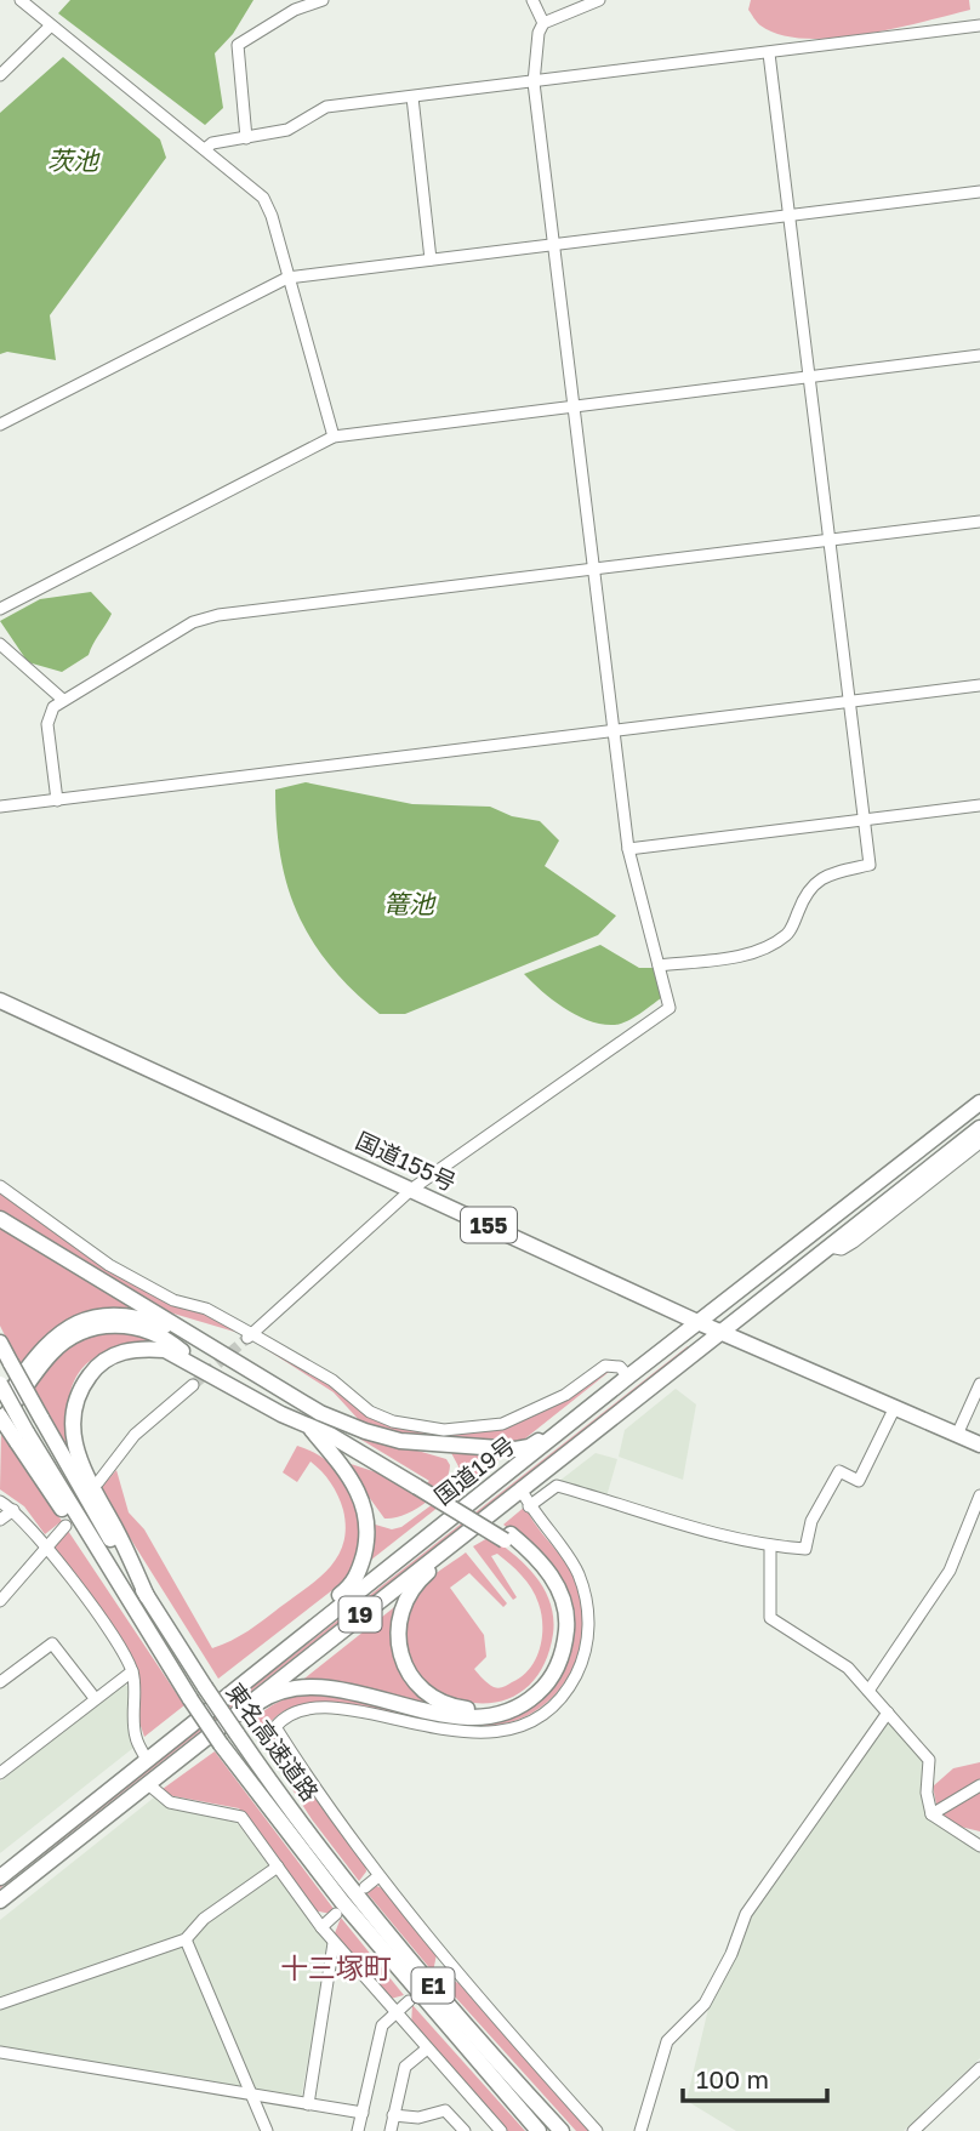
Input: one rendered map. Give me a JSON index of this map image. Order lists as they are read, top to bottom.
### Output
{
  "streets": {
    "highway": [
      "国道155号",
      "155",
      "国道19号",
      "19",
      "東名高速道路",
      "E1"
    ]
  },
  "crossings": [
    ["国道155号", "国道19号"]
  ],
  "districts": ["十三塚町"],
  "water": ["茨池", "篭池"],
  "scale_bar": "100 m"
}
